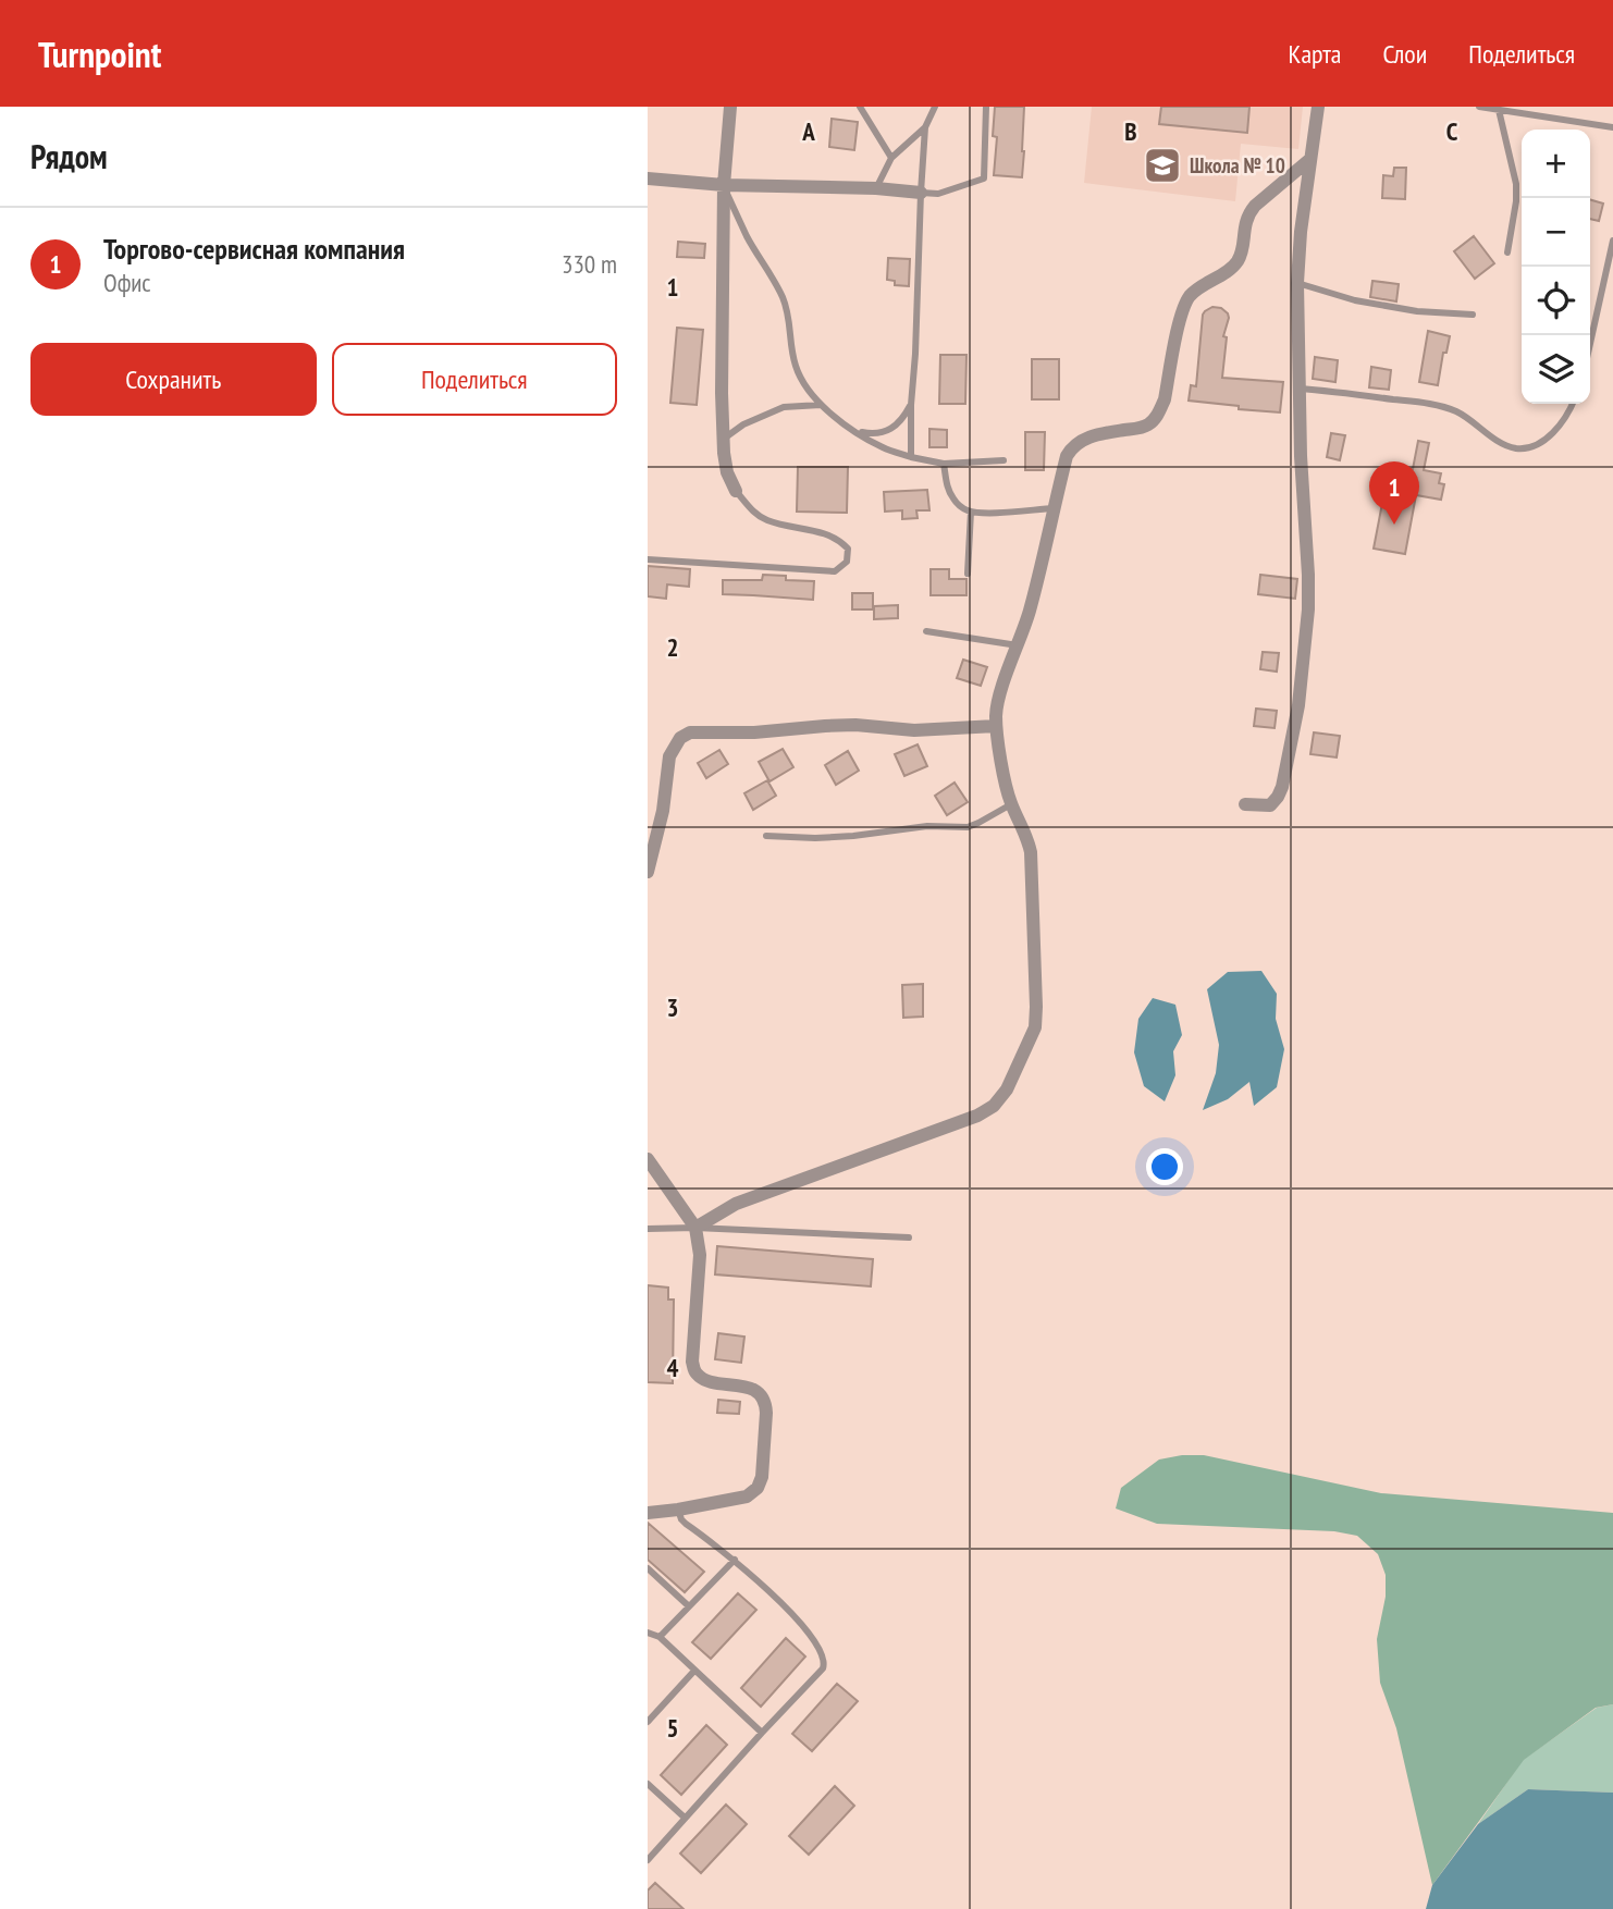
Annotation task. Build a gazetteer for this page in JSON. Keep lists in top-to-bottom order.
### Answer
{
  "places": {
    "school or university": ["Школа № 10"]
  },
  "page": {
    "header": "Turnpoint",
    "nav": ["Карта", "Слои", "Поделиться"],
    "heading": "Рядом",
    "map_buttons": ["+", "−"],
    "list": [
      {
        "mark": "1",
        "name": "Торгово-сервисная компания",
        "note": "Офис",
        "value": "330 m"
      }
    ],
    "buttons": ["Сохранить", "Поделиться"],
    "pins": "1"
  },
  "grid": {
    "columns": ["A", "B", "C"],
    "rows": [
      "1",
      "2",
      "3",
      "4",
      "5"
    ]
  }
}
